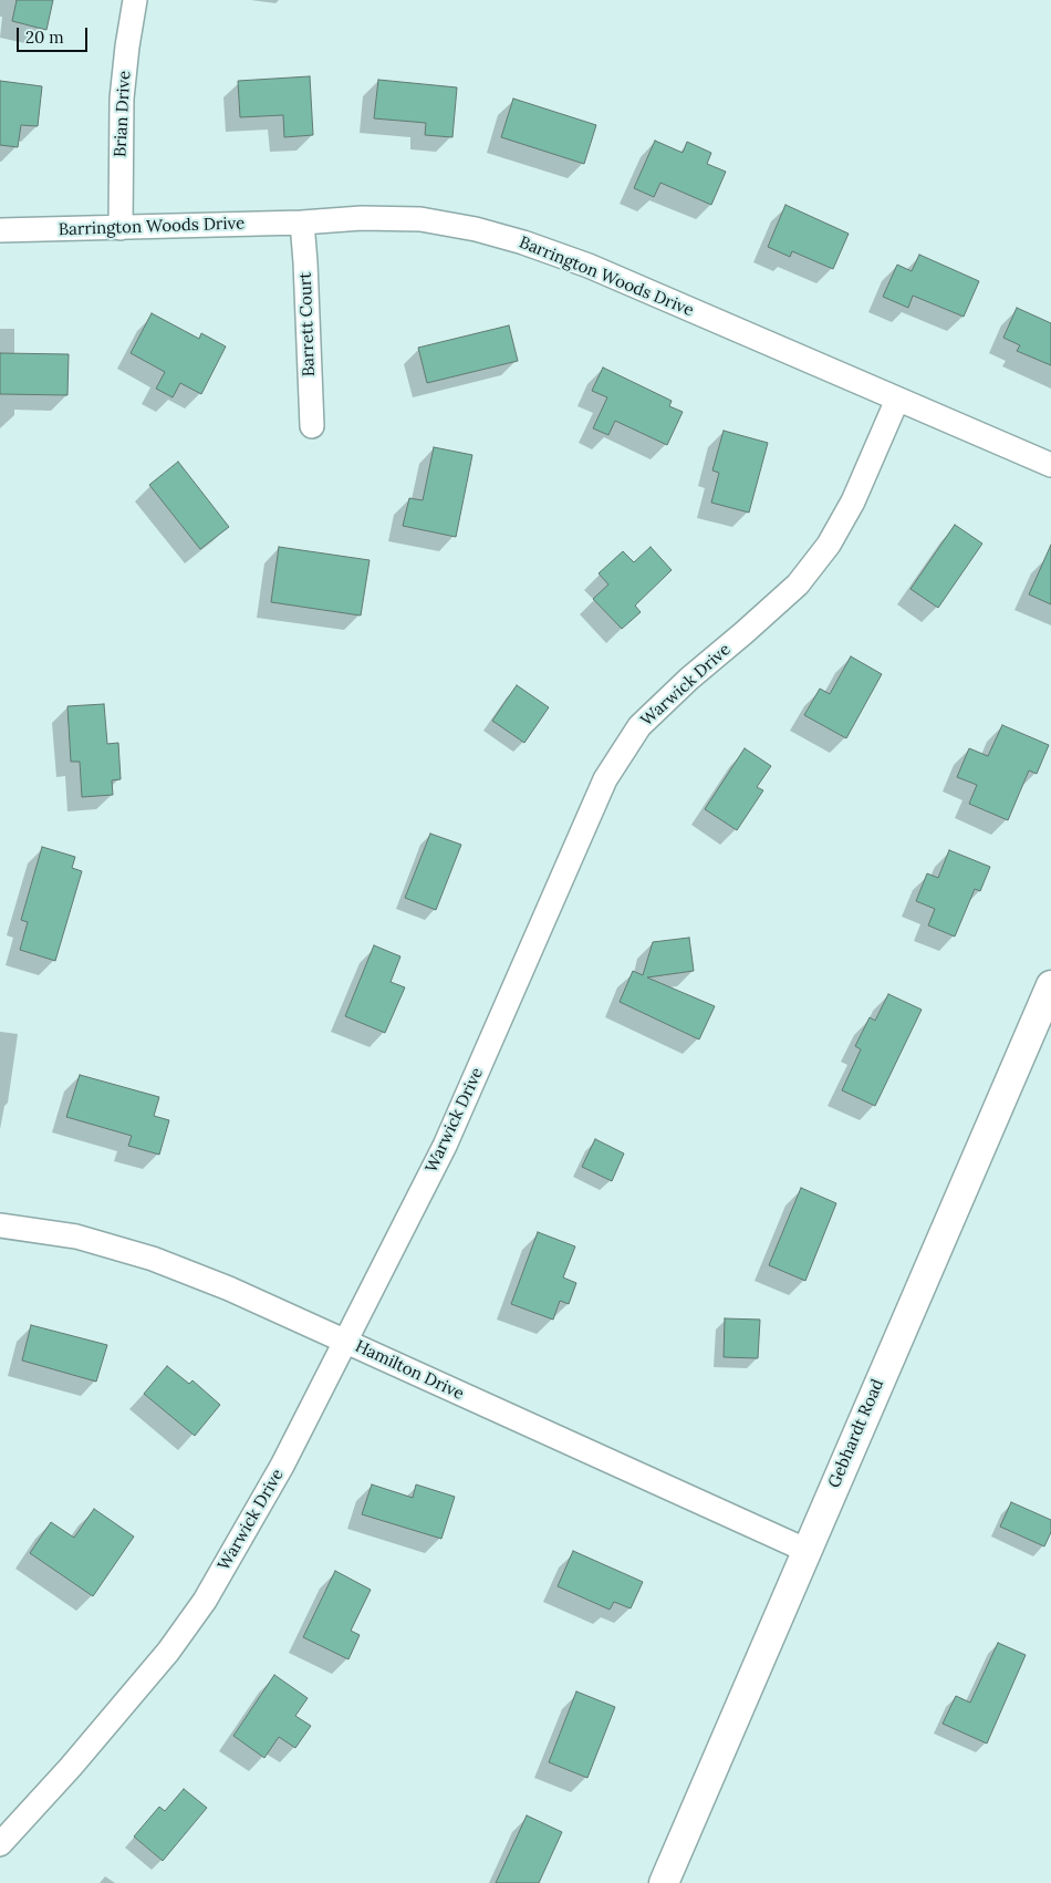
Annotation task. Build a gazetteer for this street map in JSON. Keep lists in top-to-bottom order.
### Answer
{
  "streets": {
    "street": [
      "Brian Drive",
      "Barrington Woods Drive",
      "Barrett Court",
      "Warwick Drive",
      "Hamilton Drive",
      "Gebhardt Road"
    ]
  },
  "crossings": [
    ["Brian Drive", "Barrington Woods Drive"],
    ["Barrington Woods Drive", "Barrett Court"],
    ["Barrington Woods Drive", "Warwick Drive"],
    ["Warwick Drive", "Hamilton Drive"],
    ["Hamilton Drive", "Gebhardt Road"]
  ],
  "scale_bar": "20 m"
}
